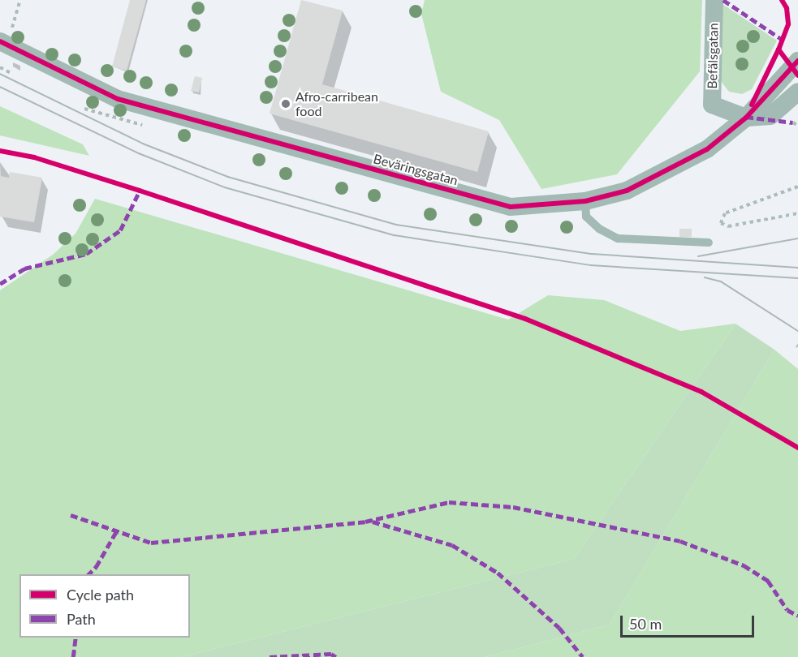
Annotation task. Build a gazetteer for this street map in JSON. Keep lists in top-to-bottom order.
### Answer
{
  "streets": {
    "street": ["Befälsgatan", "Beväringsgatan"]
  },
  "crossings": [
    ["Befälsgatan", "Beväringsgatan"]
  ],
  "places": ["Afro-carribean food"],
  "legend": ["Cycle path", "Path"],
  "scale_bar": "50 m"
}
